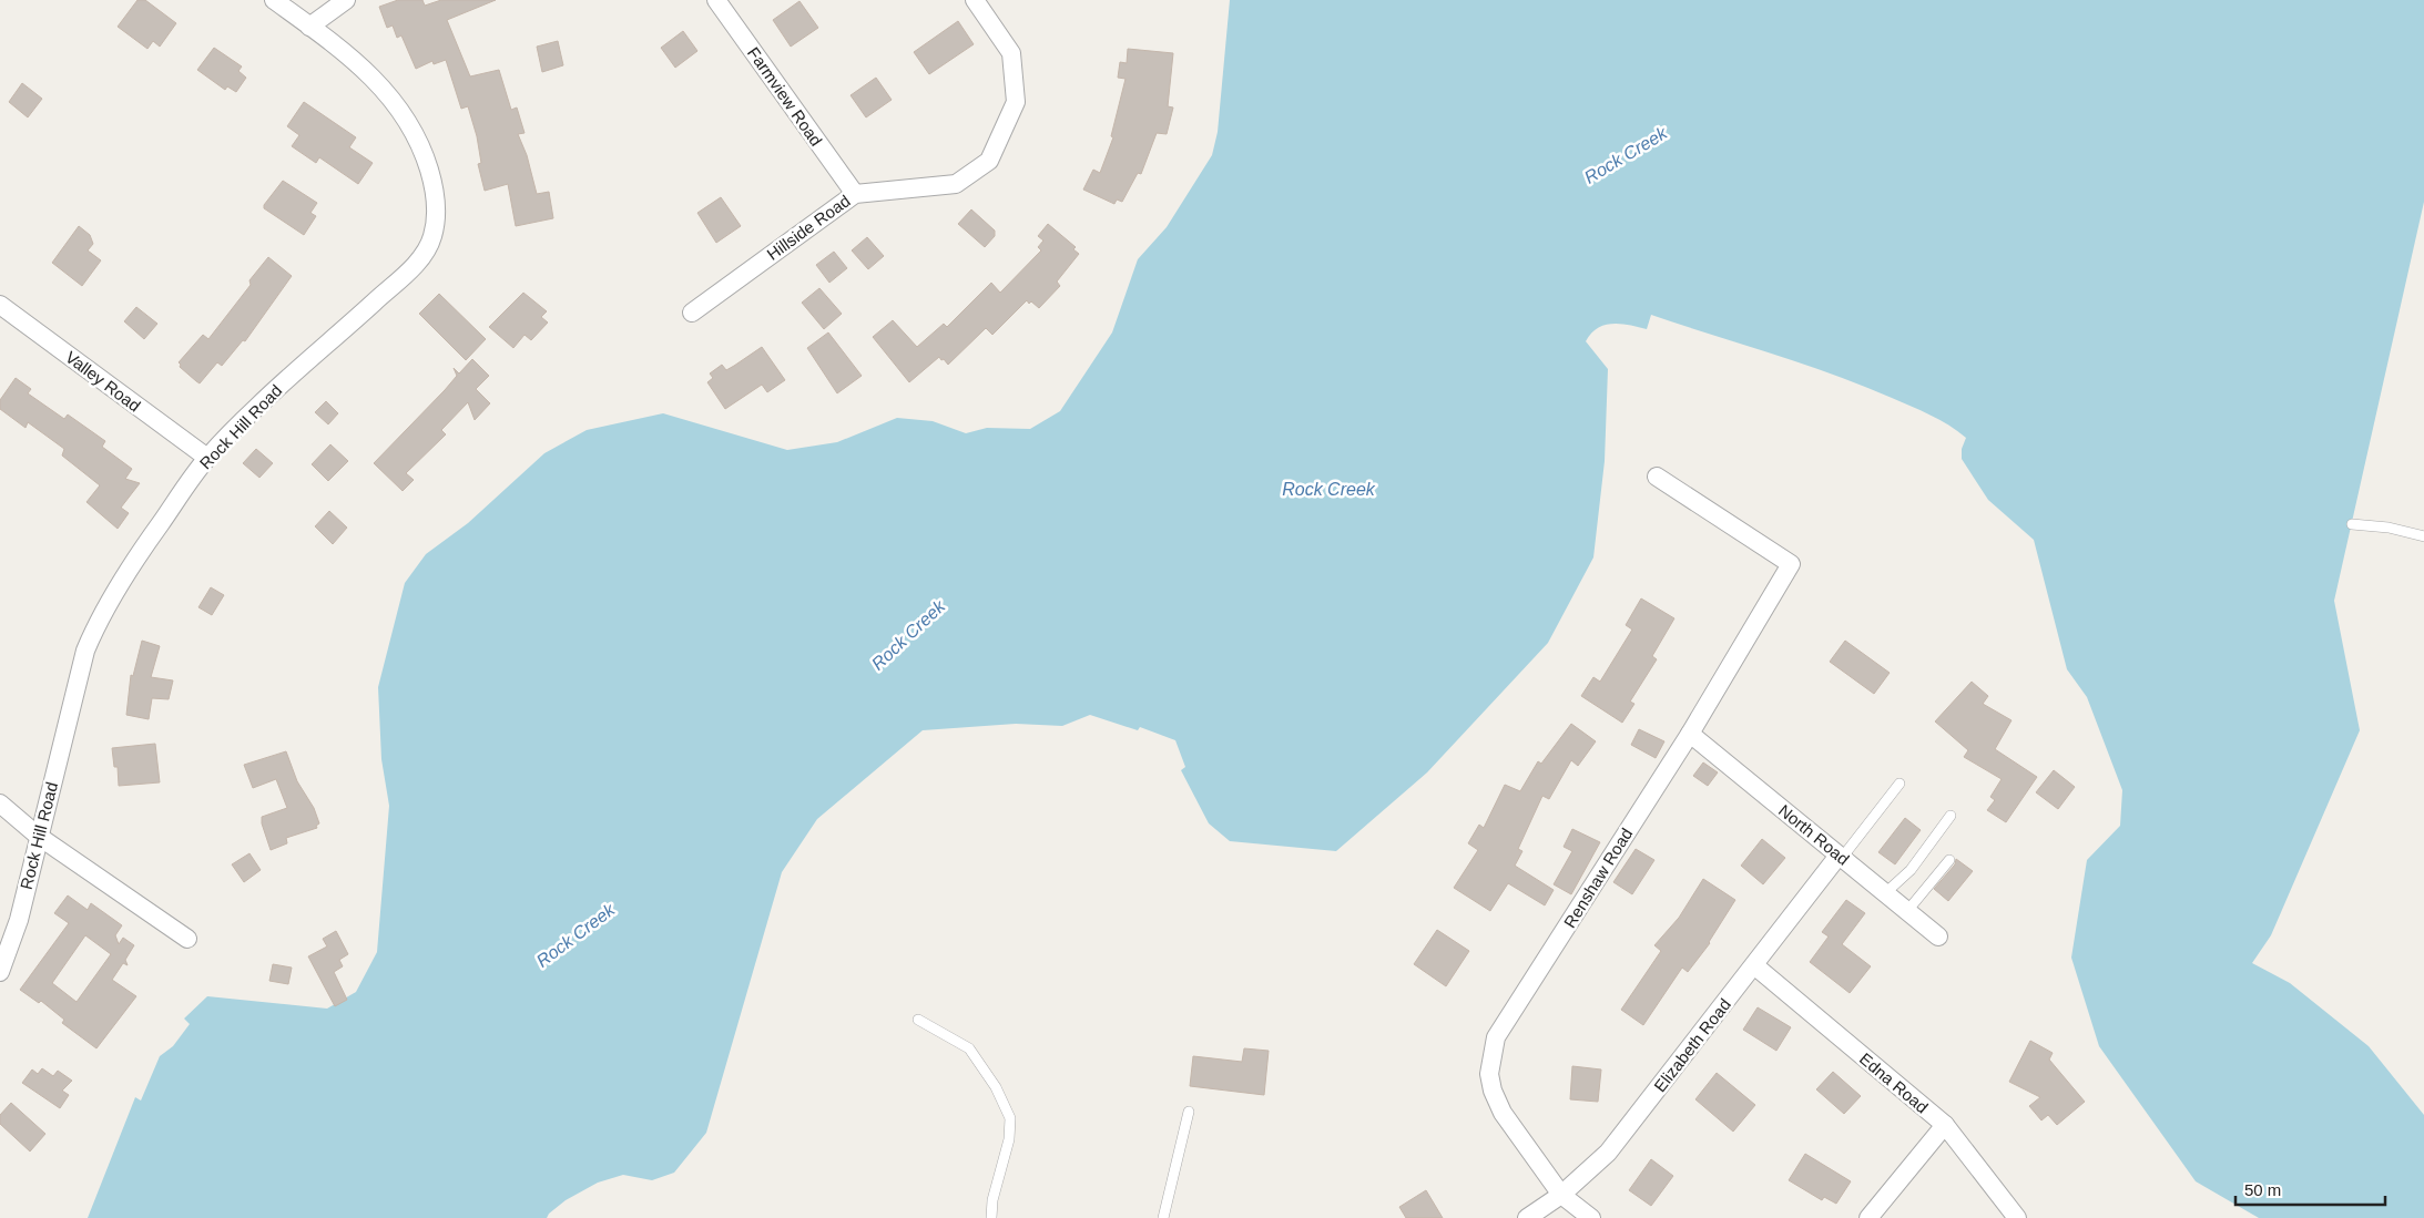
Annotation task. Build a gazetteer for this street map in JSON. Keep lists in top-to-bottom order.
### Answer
{
  "streets": {
    "street": [
      "Farmview Road",
      "Hillside Road",
      "Valley Road",
      "Rock Hill Road",
      "North Road",
      "Renshaw Road",
      "Elizabeth Road",
      "Edna Road"
    ]
  },
  "crossings": [
    ["Farmview Road", "Hillside Road"],
    ["Valley Road", "Rock Hill Road"],
    ["North Road", "Renshaw Road"],
    ["North Road", "Elizabeth Road"],
    ["Renshaw Road", "Elizabeth Road"],
    ["Elizabeth Road", "Edna Road"]
  ],
  "water": ["Rock Creek"],
  "scale_bar": "50 m"
}
